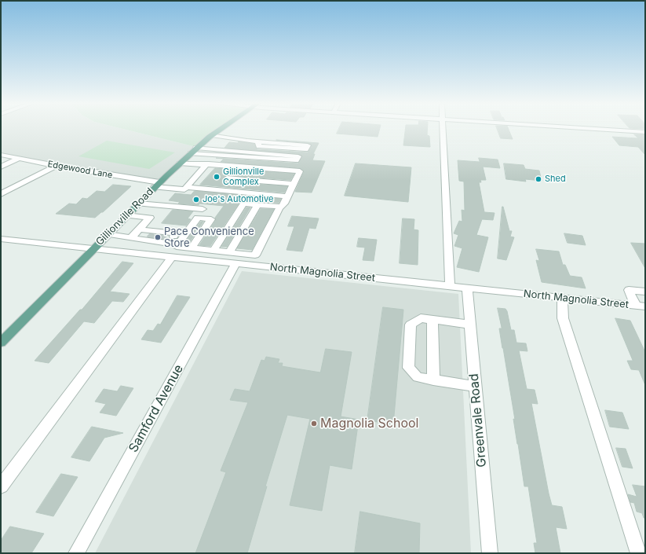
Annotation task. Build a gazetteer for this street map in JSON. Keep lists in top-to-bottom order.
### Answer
{
  "streets": {
    "main road": ["Gillionville Road"],
    "street": [
      "Edgewood Lane",
      "North Magnolia Street",
      "Samford Avenue",
      "Greenvale Road"
    ]
  },
  "crossings": [
    ["Edgewood Lane", "Gillionville Road"],
    ["Gillionville Road", "North Magnolia Street"],
    ["North Magnolia Street", "Samford Avenue"],
    ["North Magnolia Street", "Greenvale Road"]
  ],
  "places": [
    "Gillionville Complex",
    "Shed",
    "Joe's Automotive",
    "Pace Convenience Store",
    "Magnolia School"
  ]
}
